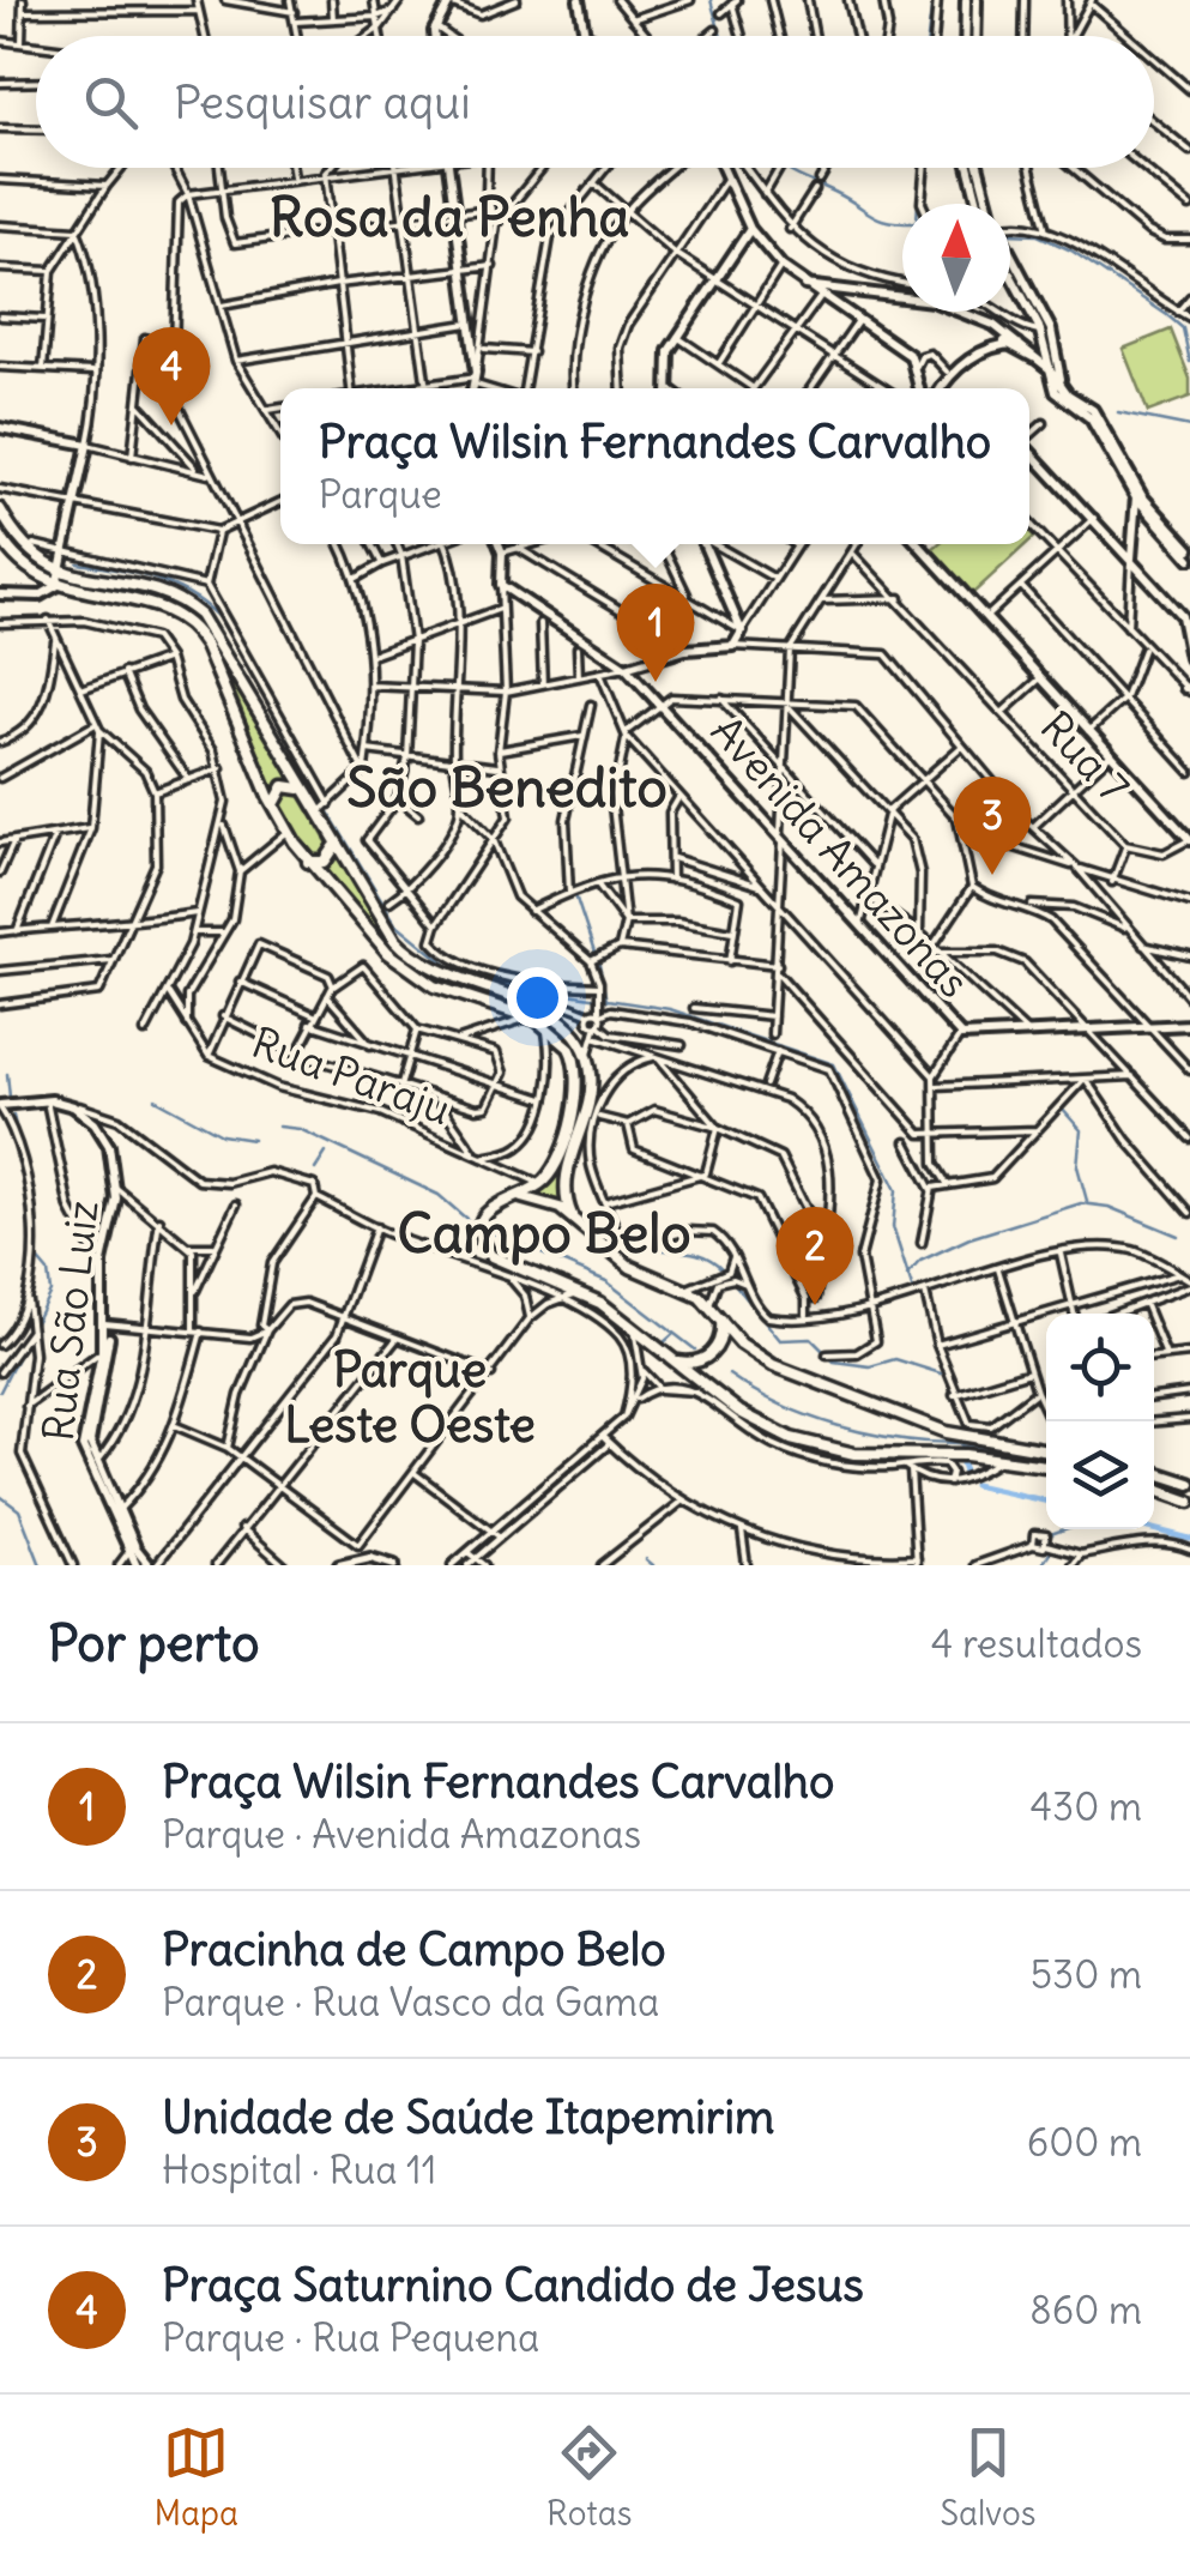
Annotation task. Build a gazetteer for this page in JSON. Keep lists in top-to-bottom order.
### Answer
{
  "streets": {
    "street": [
      "Rua 7",
      "Avenida Amazonas",
      "Rua Paraju",
      "Rua São Luiz"
    ]
  },
  "districts": [
    "Rosa da Penha",
    "São Benedito",
    "Campo Belo",
    "Parque Leste Oeste"
  ],
  "north": "top",
  "page": {
    "search": "Pesquisar aqui",
    "pins": [
      "4",
      "1",
      "3",
      "2"
    ],
    "popup": ["Praça Wilsin Fernandes Carvalho", "Parque"],
    "heading": ["Por perto", "4 resultados"],
    "list": [
      {
        "mark": "1",
        "name": "Praça Wilsin Fernandes Carvalho",
        "note": "Parque · Avenida Amazonas",
        "value": "430 m"
      },
      {
        "mark": "2",
        "name": "Pracinha de Campo Belo",
        "note": "Parque · Rua Vasco da Gama",
        "value": "530 m"
      },
      {
        "mark": "3",
        "name": "Unidade de Saúde Itapemirim",
        "note": "Hospital · Rua 11",
        "value": "600 m"
      },
      {
        "mark": "4",
        "name": "Praça Saturnino Candido de Jesus",
        "note": "Parque · Rua Pequena",
        "value": "860 m"
      }
    ],
    "nav": ["Mapa", "Rotas", "Salvos"]
  }
}
